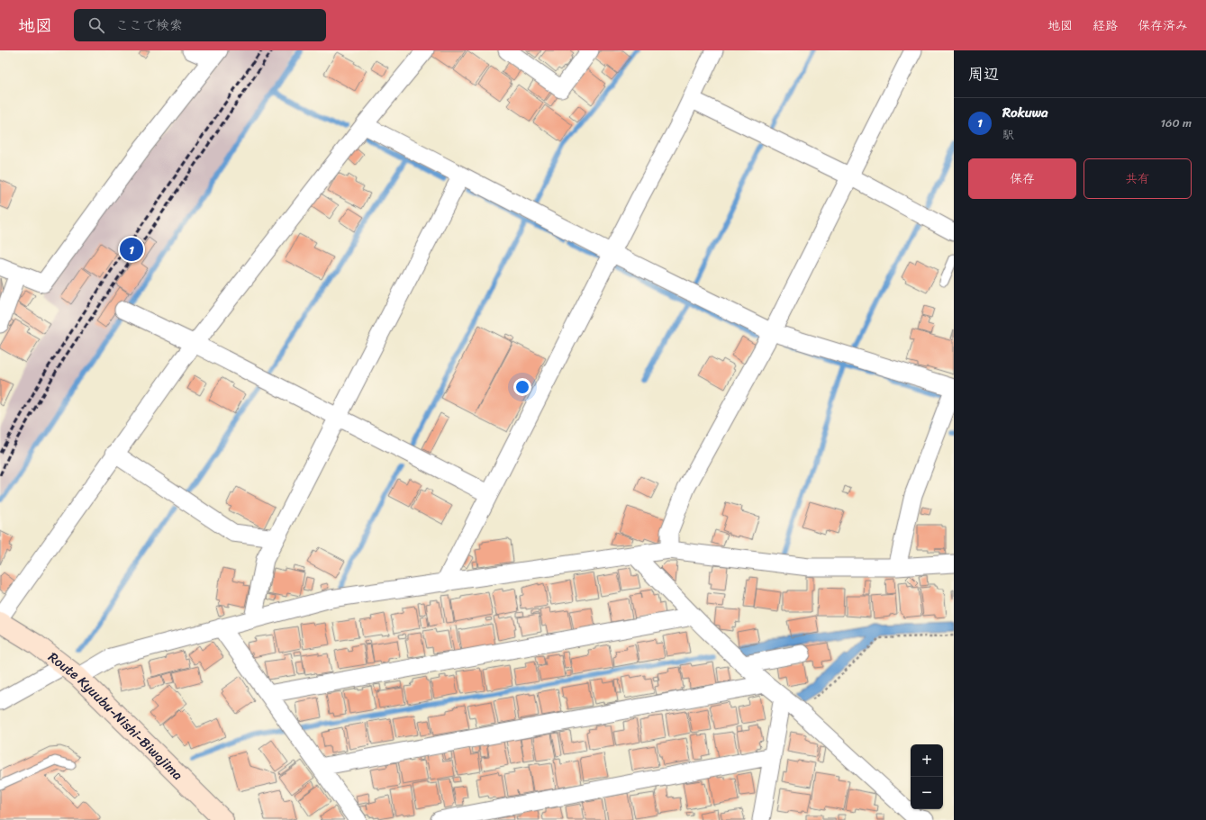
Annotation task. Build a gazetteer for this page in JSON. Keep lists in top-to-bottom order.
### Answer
{
  "streets": {
    "main road": ["Route Kyuubu-Nishi-Biwajima"]
  },
  "page": {
    "header": "地図",
    "search": "ここで検索",
    "nav": ["地図", "経路", "保存済み"],
    "heading": "周辺",
    "list": [
      {
        "mark": "1",
        "name": "Rokuwa",
        "note": "駅",
        "value": "160 m"
      }
    ],
    "buttons": ["保存", "共有"],
    "pins": "1",
    "map_buttons": ["+", "−"]
  }
}
